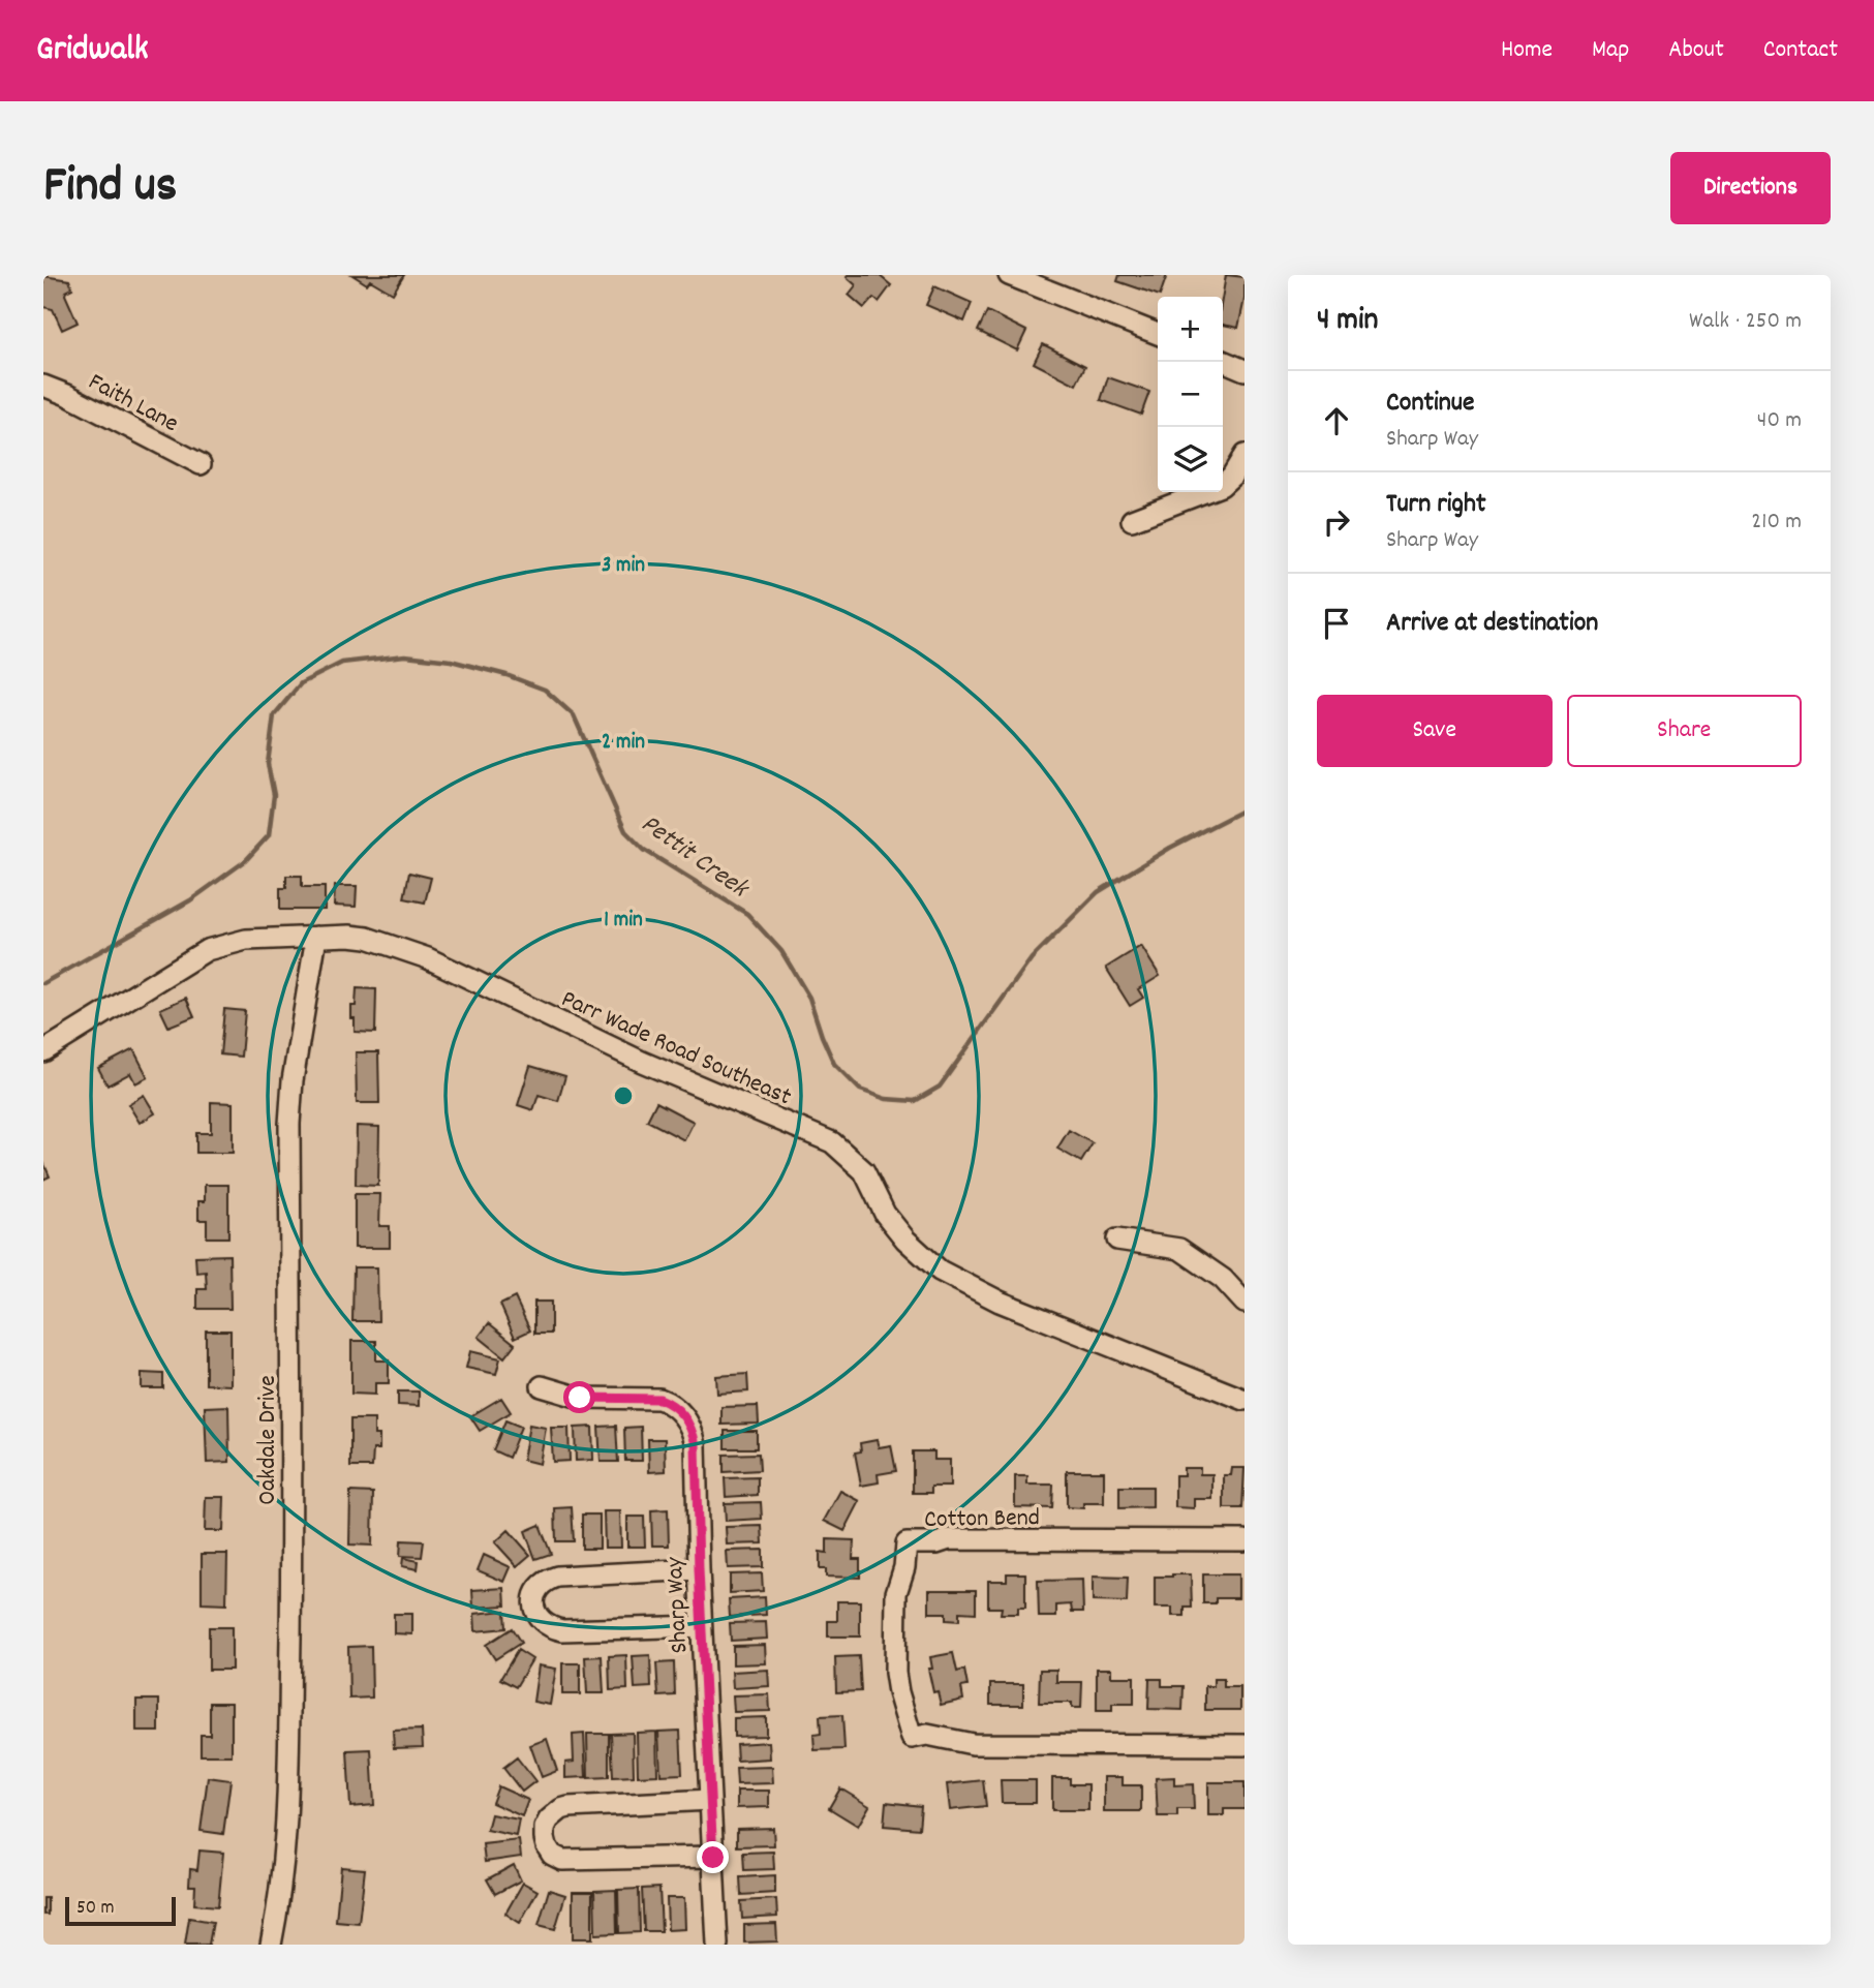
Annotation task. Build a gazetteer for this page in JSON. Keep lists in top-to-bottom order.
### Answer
{
  "streets": {
    "street": [
      "Faith Lane",
      "Parr Wade Road Southeast",
      "Oakdale Drive",
      "Cotton Bend",
      "Sharp Way"
    ]
  },
  "crossings": [
    ["Parr Wade Road Southeast", "Oakdale Drive"]
  ],
  "water": ["Pettit Creek"],
  "scale_bar": "50 m",
  "page": {
    "header": "Gridwalk",
    "nav": [
      "Home",
      "Map",
      "About",
      "Contact"
    ],
    "title": "Find us",
    "buttons": [
      "Directions",
      ["Save", "Share"]
    ],
    "heading": ["4 min", "Walk · 250 m"],
    "map_buttons": ["+", "−"],
    "list": [
      ["Continue", "Sharp Way", "40 m"],
      ["Turn right", "Sharp Way", "210 m"],
      "Arrive at destination"
    ],
    "scale": "50 m"
  },
  "rings": ["3 min", "2 min", "1 min"]
}
